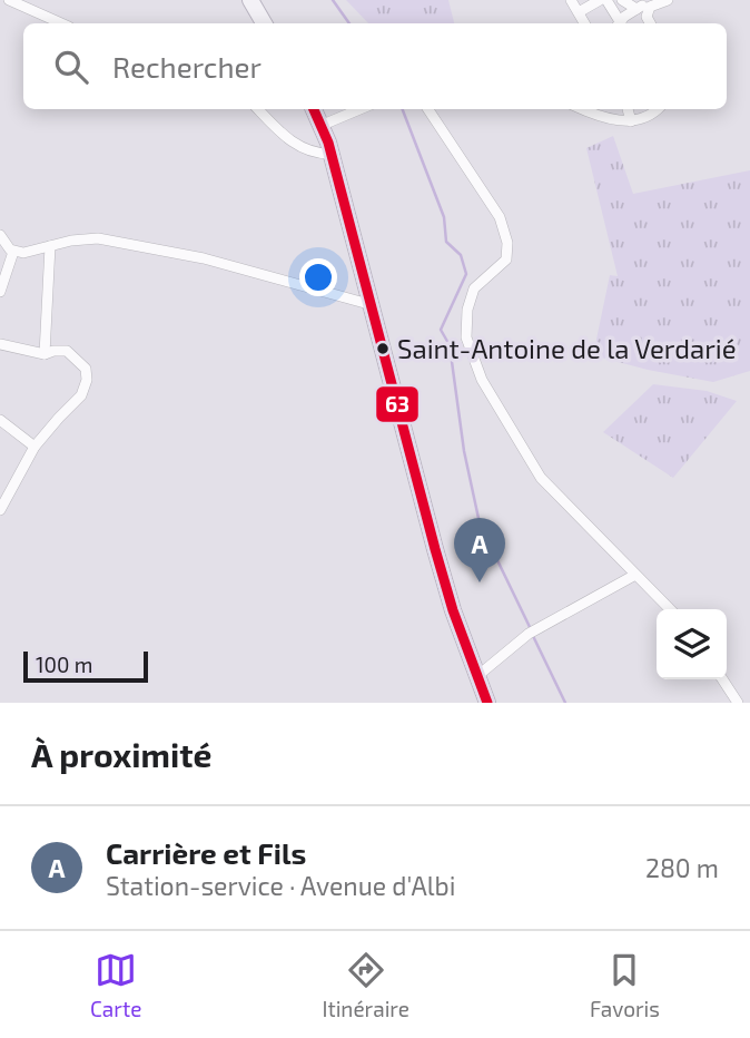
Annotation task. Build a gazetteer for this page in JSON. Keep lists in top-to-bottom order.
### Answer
{
  "places": ["Saint-Antoine de la Verdarié"],
  "lines": ["transit line 63"],
  "scale_bar": "100 m",
  "page": {
    "search": "Rechercher",
    "pins": "A",
    "scale": "100 m",
    "heading": "À proximité",
    "list": [
      {
        "mark": "A",
        "name": "Carrière et Fils",
        "note": "Station-service · Avenue d'Albi",
        "value": "280 m"
      }
    ],
    "nav": ["Carte", "Itinéraire", "Favoris"]
  }
}
